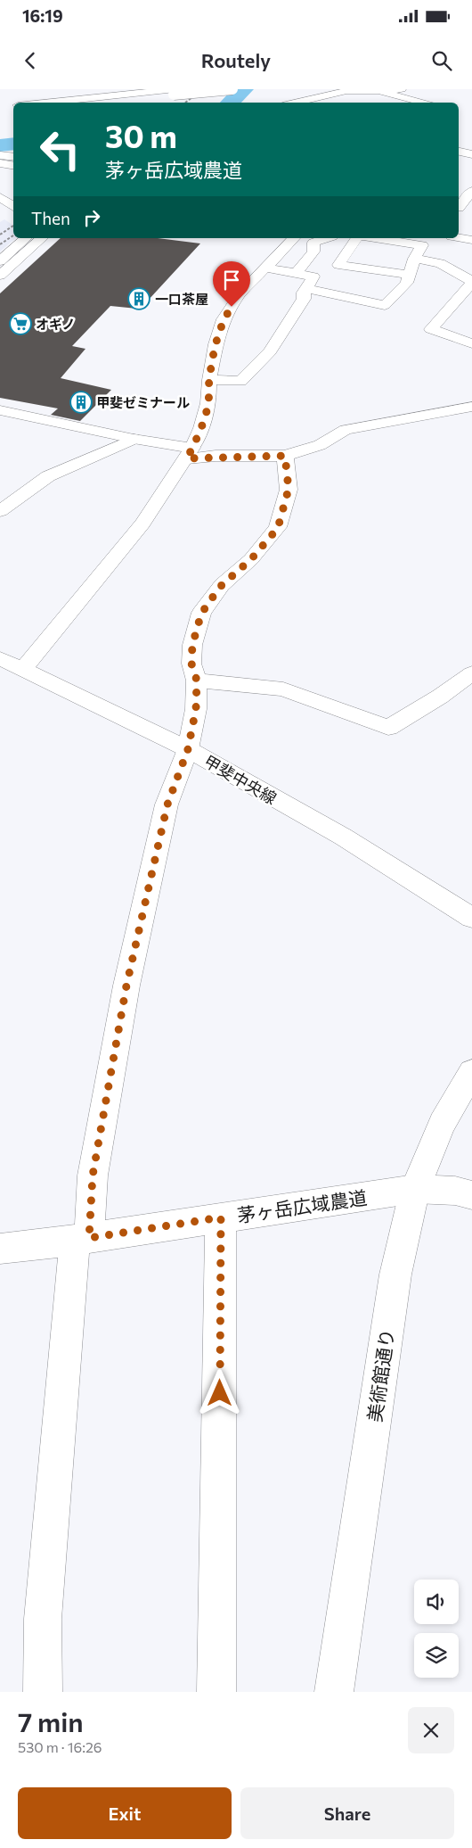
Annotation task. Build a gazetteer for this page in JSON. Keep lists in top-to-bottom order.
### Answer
{
  "streets": {
    "main road": ["甲斐中央線", "茅ヶ岳広域農道", "美術館通り"]
  },
  "crossings": [
    ["茅ヶ岳広域農道", "美術館通り"]
  ],
  "places": {
    "building": ["一口茶屋", "甲斐ゼミナール"],
    "supermarket": ["オギノ"]
  },
  "page": {
    "status": "16:19",
    "header": "Routely",
    "turn": ["30 m", "茅ヶ岳広域農道"],
    "then": "Then",
    "heading": ["7 min", "530 m · 16:26"],
    "buttons": ["Exit", "Share"]
  }
}
